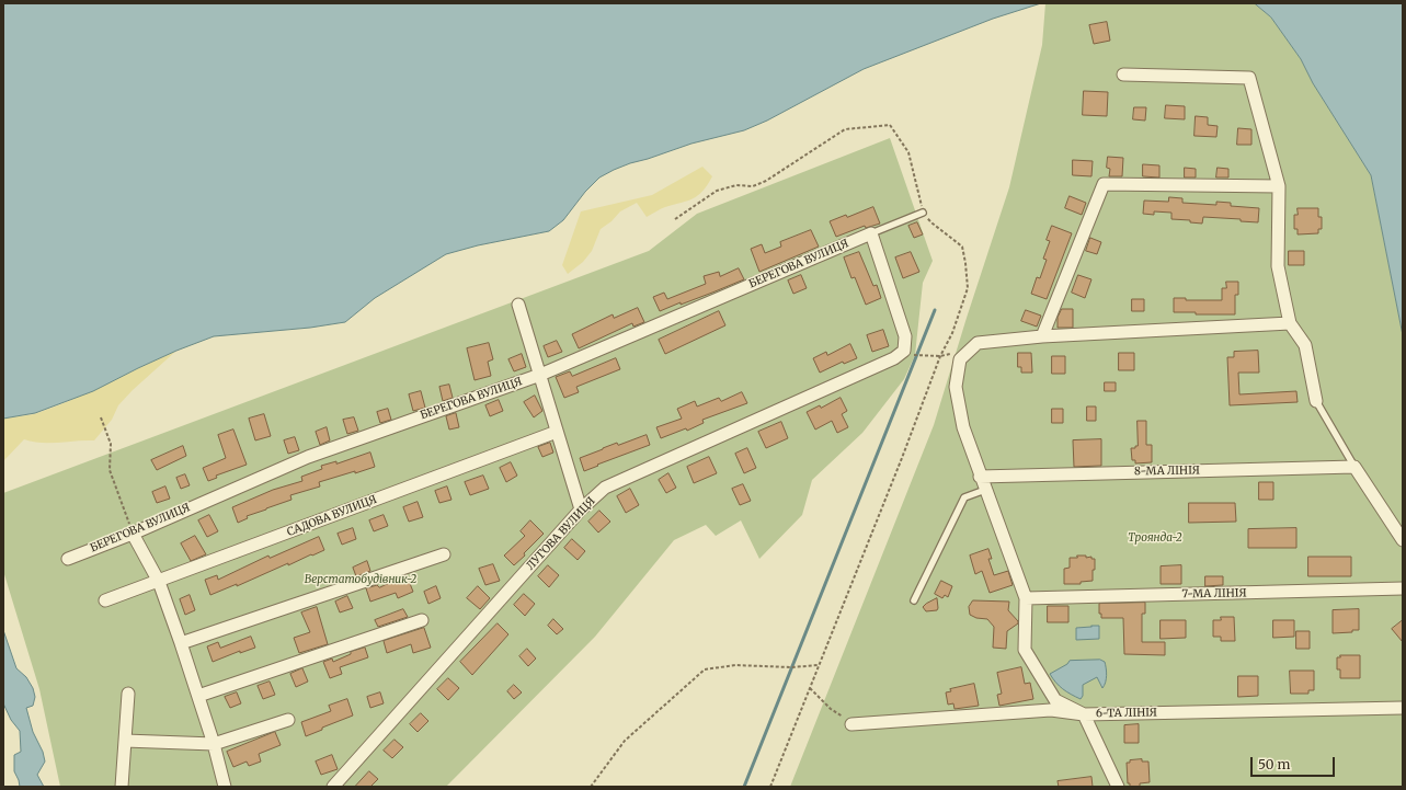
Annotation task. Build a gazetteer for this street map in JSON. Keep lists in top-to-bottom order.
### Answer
{
  "streets": {
    "street": [
      "БЕРЕГОВА ВУЛИЦЯ",
      "8-МА ЛІНІЯ",
      "САДОВА ВУЛИЦЯ",
      "ЛУГОВА ВУЛИЦЯ",
      "7-МА ЛІНІЯ",
      "6-ТА ЛІНІЯ"
    ]
  },
  "parks": ["Троянда-2", "Верстатобудівник-2"],
  "scale_bar": "50 m"
}
